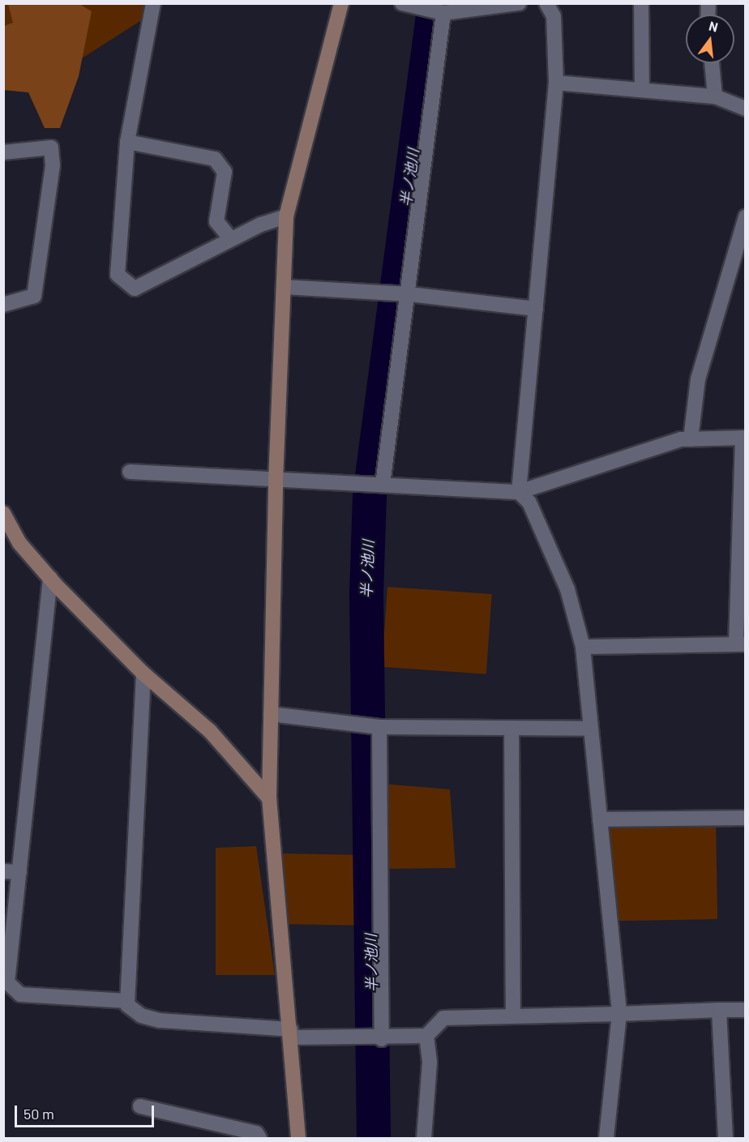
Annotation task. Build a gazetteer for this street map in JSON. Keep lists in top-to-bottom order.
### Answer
{
  "water": ["半ノ池川"],
  "scale_bar": "50 m",
  "north": "top"
}
